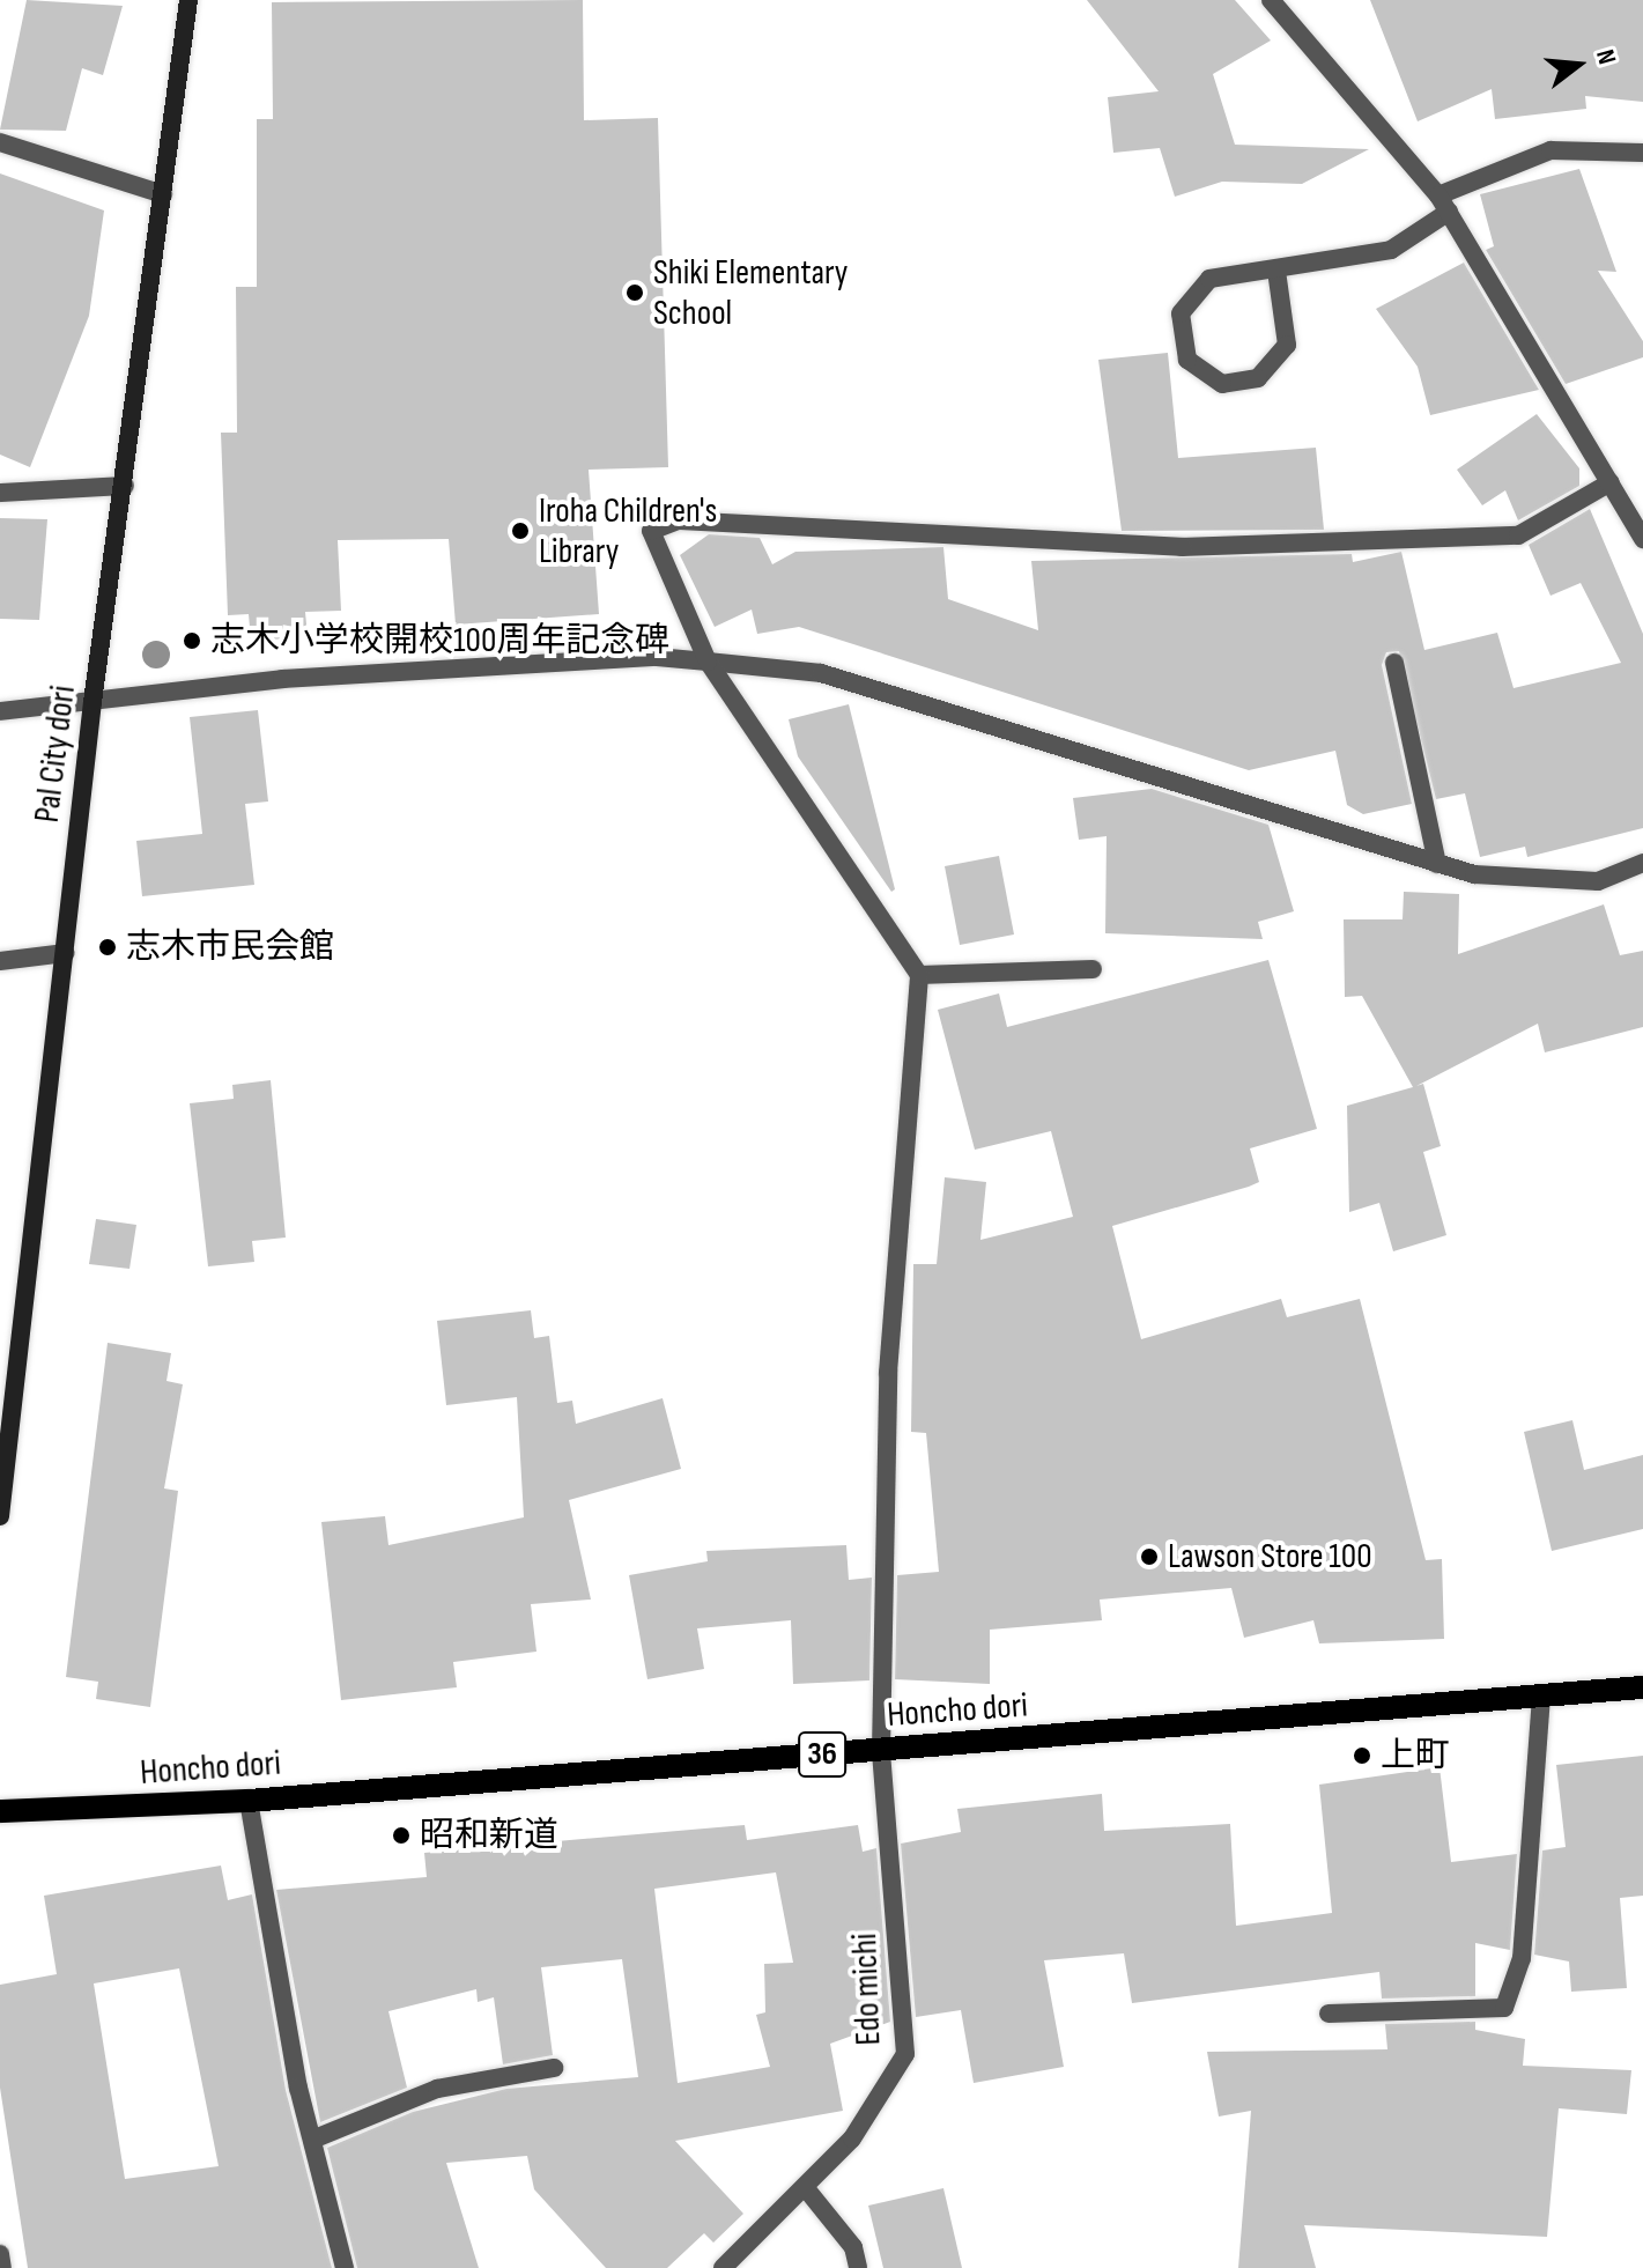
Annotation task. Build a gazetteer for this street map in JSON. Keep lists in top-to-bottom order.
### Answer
{
  "streets": {
    "main road": ["Honcho dori", "36"],
    "street": ["Pal City dori", "Edo michi"]
  },
  "crossings": [
    ["Honcho dori", "Edo michi"]
  ],
  "places": [
    "Shiki Elementary School",
    "Iroha Children's Library",
    "志木小学校開校100周年記念碑",
    "志木市民会館",
    "Lawson Store 100",
    "上町",
    "昭和新道"
  ],
  "north": "right"
}
